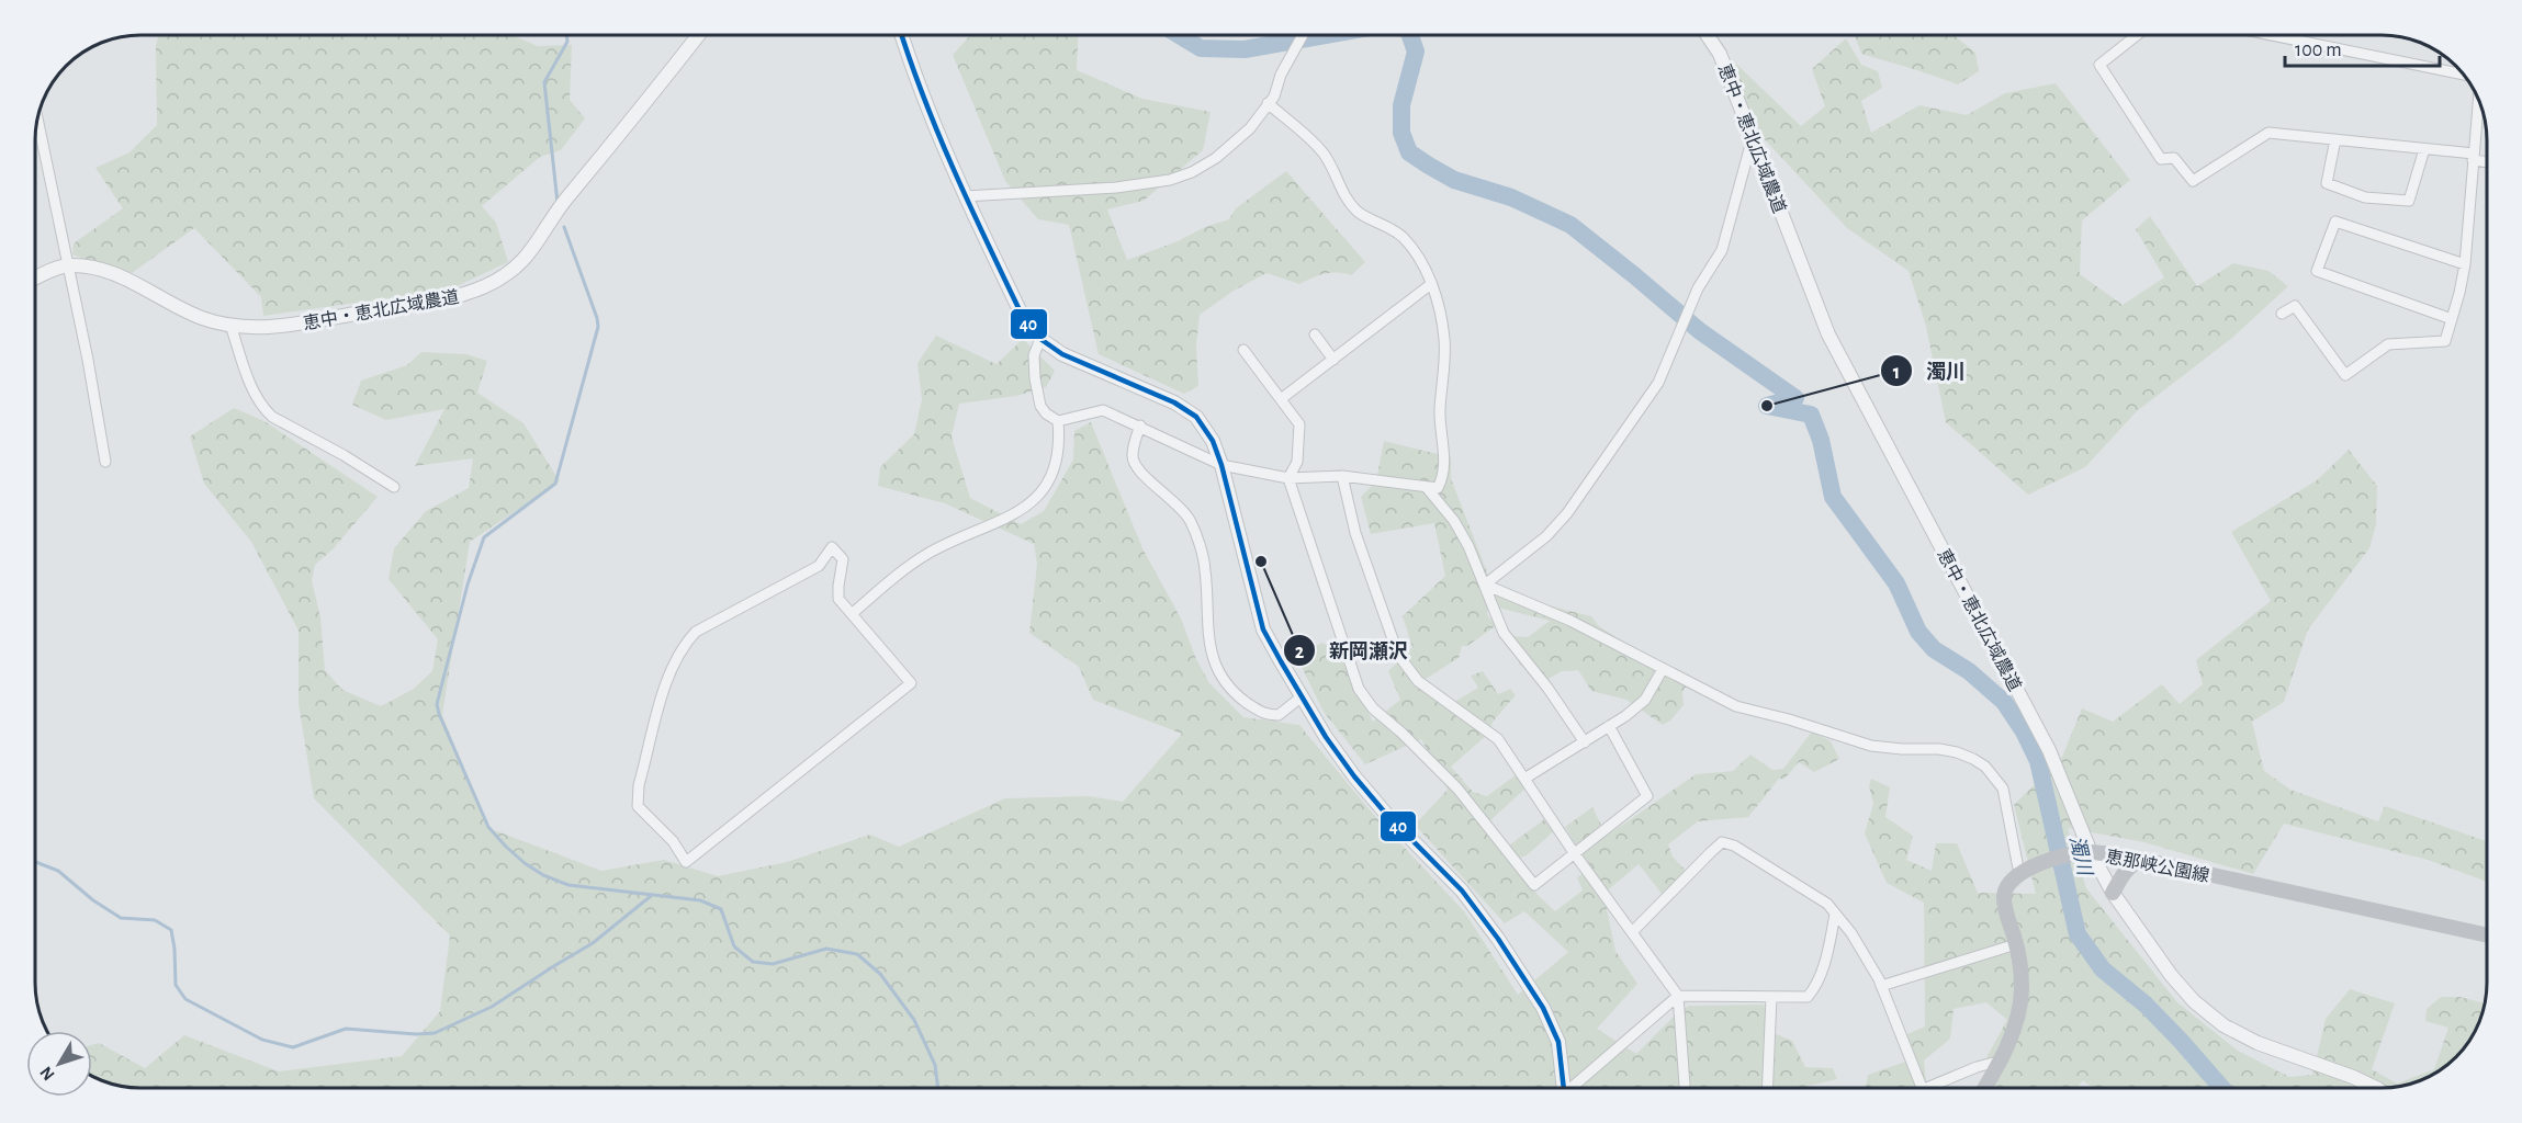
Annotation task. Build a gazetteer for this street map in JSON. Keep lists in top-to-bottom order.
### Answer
{
  "streets": {
    "main road": ["恵那峡公園線"],
    "street": ["恵中・恵北広域農道"]
  },
  "crossings": [
    ["恵中・恵北広域農道", "恵那峡公園線"]
  ],
  "water": ["濁川"],
  "places": ["濁川", "新岡瀬沢"],
  "lines": ["transit line 40"],
  "scale_bar": "100 m",
  "north": "bottom left"
}
